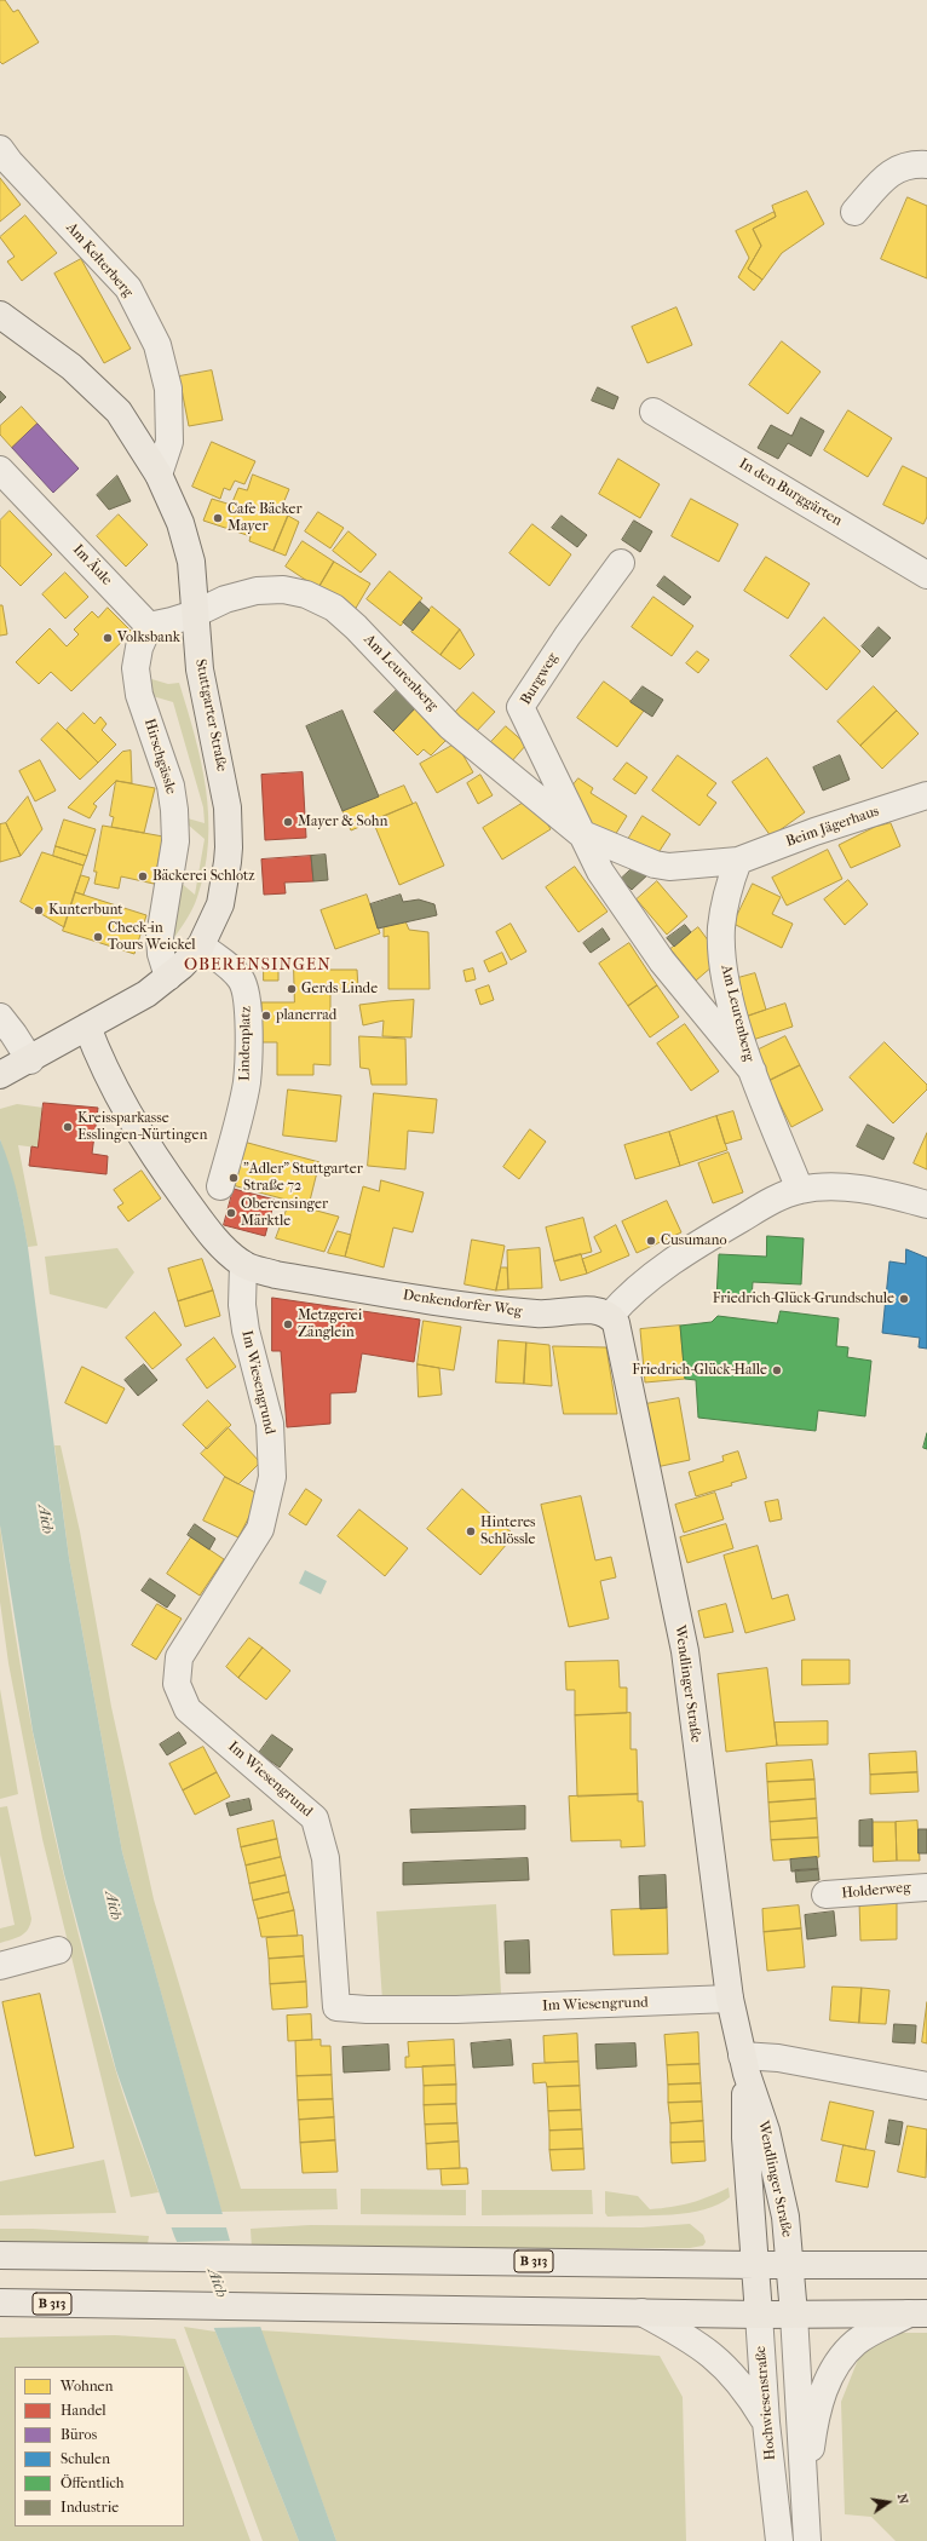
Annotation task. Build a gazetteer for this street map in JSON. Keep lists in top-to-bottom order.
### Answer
{
  "streets": {
    "main road": [
      "Stuttgarter Straße",
      "Denkendorfer Weg",
      "Wendlinger Straße",
      "B 313",
      "Hochwiesenstraße"
    ],
    "street": [
      "Am Kelterberg",
      "In den Burggärten",
      "Im Äule",
      "Am Leurenberg",
      "Burgweg",
      "Hirschgässle",
      "Beim Jägerhaus",
      "Lindenplatz",
      "Im Wiesengrund",
      "Holderweg"
    ]
  },
  "crossings": [
    ["Am Kelterberg", "Stuttgarter Straße"],
    ["Im Äule", "Hirschgässle"],
    ["Am Leurenberg", "Burgweg"],
    ["Am Leurenberg", "Stuttgarter Straße"],
    ["Am Leurenberg", "Beim Jägerhaus"],
    ["Stuttgarter Straße", "Hirschgässle"],
    ["Stuttgarter Straße", "Lindenplatz"],
    ["Stuttgarter Straße", "Denkendorfer Weg"],
    ["Denkendorfer Weg", "Im Wiesengrund"],
    ["Denkendorfer Weg", "Wendlinger Straße"],
    ["Im Wiesengrund", "Wendlinger Straße"],
    ["Wendlinger Straße", "B 313"],
    ["Wendlinger Straße", "Hochwiesenstraße"],
    ["B 313", "Hochwiesenstraße"]
  ],
  "districts": ["OBERENSINGEN"],
  "water": ["Aich"],
  "places": [
    "Cafe Bäcker Mayer",
    "Volksbank",
    "Mayer & Sohn",
    "Bäckerei Schlotz",
    "Kunterbunt",
    "Check-in Tours Weickel",
    "Gerds Linde",
    "planerrad",
    "Kreissparkasse Esslingen-Nürtingen",
    "\"Adler\" Stuttgarter Straße 72",
    "Oberensinger Märktle",
    "Cusumano",
    "Friedrich-Glück-Grundschule",
    "Metzgerei Zänglein",
    "Friedrich-Glück-Halle",
    "Hinteres Schlössle"
  ],
  "legend": [
    "Wohnen",
    "Handel",
    "Büros",
    "Schulen",
    "Öffentlich",
    "Industrie"
  ],
  "north": "right"
}
